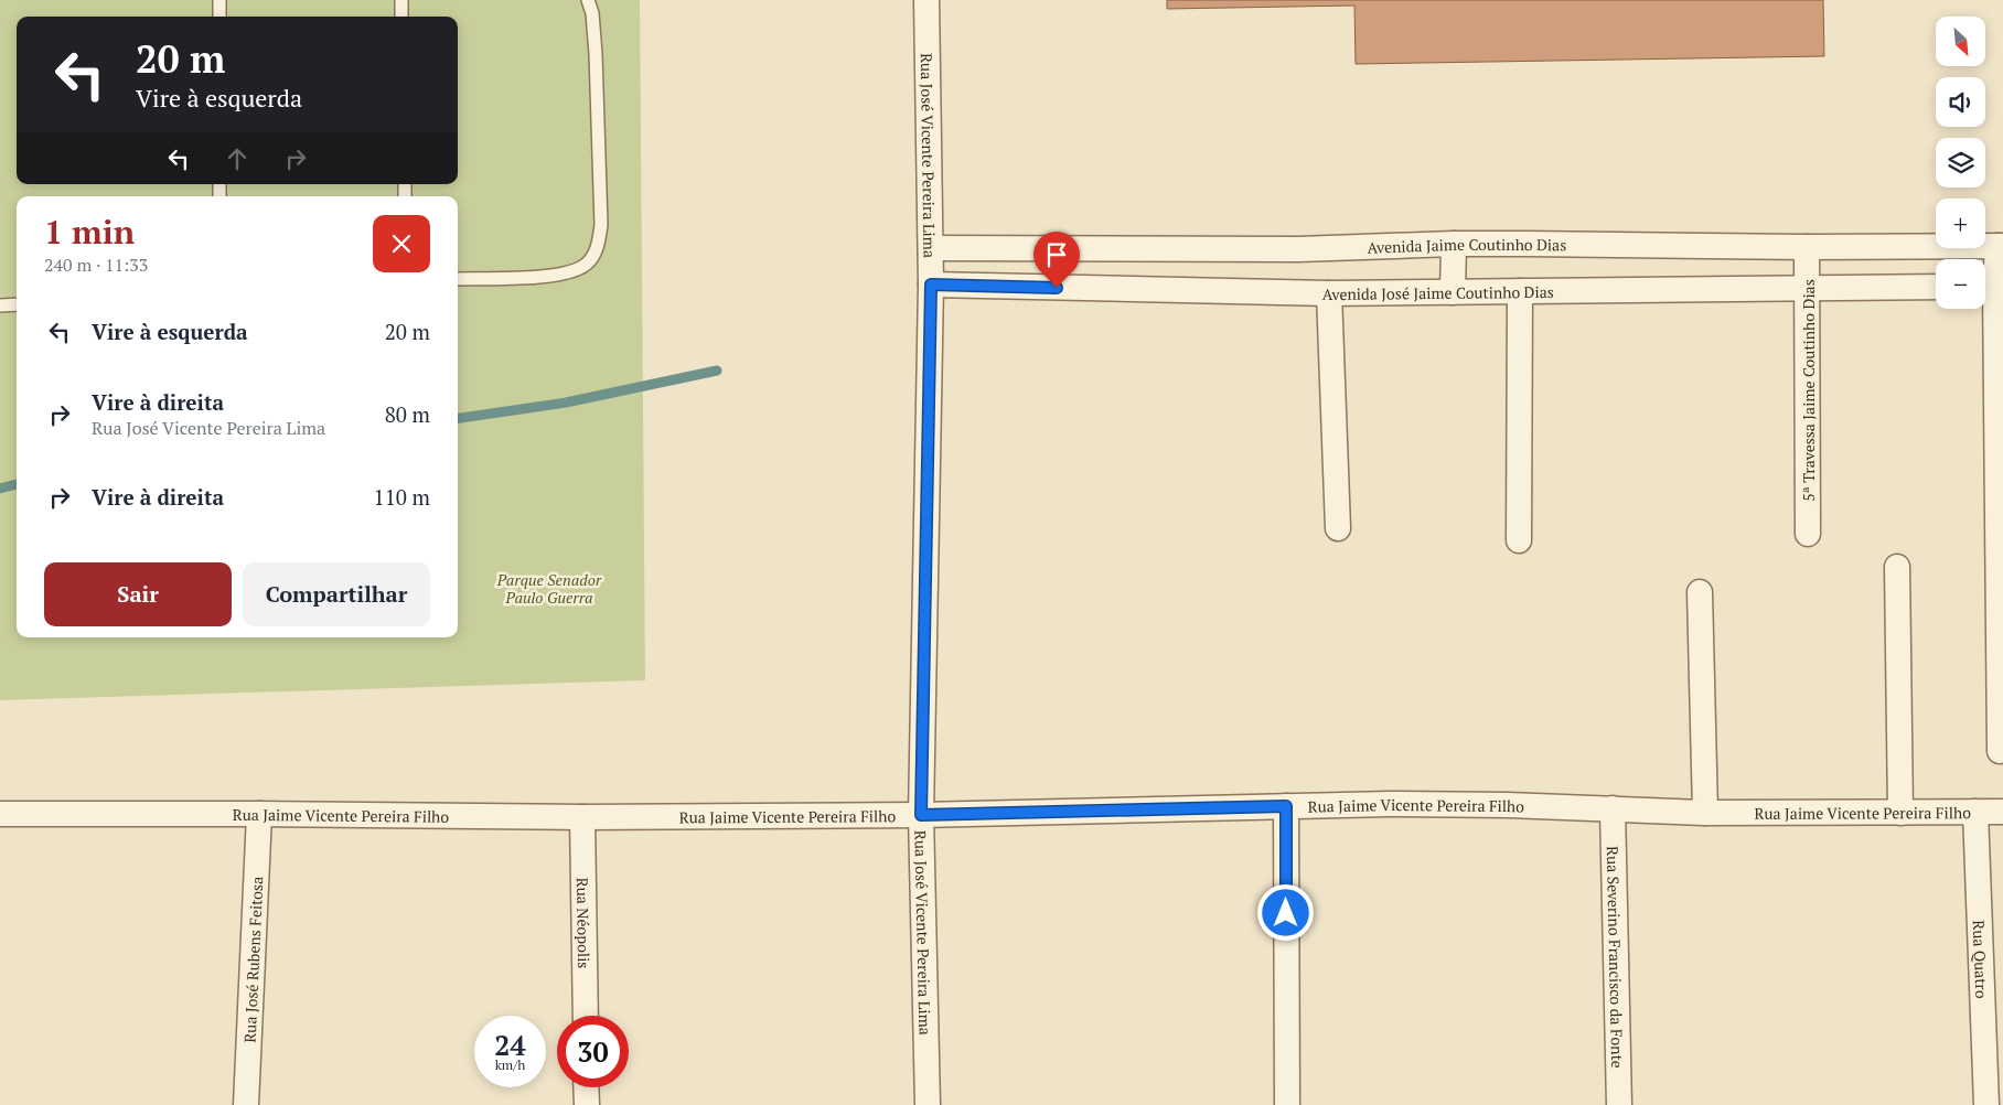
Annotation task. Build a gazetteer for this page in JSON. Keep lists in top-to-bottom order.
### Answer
{
  "streets": {
    "street": [
      "Rua José Vicente Pereira Lima",
      "Avenida Jaime Coutinho Dias",
      "Avenida José Jaime Coutinho Dias",
      "5ª Travessa Jaime Coutinho Dias",
      "Rua Jaime Vicente Pereira Filho",
      "Rua Néopolis",
      "Rua Severino Francisco da Fonte",
      "Rua Quatro",
      "Rua José Rubens Feitosa"
    ]
  },
  "crossings": [
    ["Rua José Vicente Pereira Lima", "Avenida Jaime Coutinho Dias"],
    ["Rua José Vicente Pereira Lima", "Avenida José Jaime Coutinho Dias"],
    ["Rua José Vicente Pereira Lima", "Rua Jaime Vicente Pereira Filho"],
    ["Avenida Jaime Coutinho Dias", "5ª Travessa Jaime Coutinho Dias"],
    ["Avenida José Jaime Coutinho Dias", "5ª Travessa Jaime Coutinho Dias"],
    ["Rua Jaime Vicente Pereira Filho", "Rua Néopolis"],
    ["Rua Jaime Vicente Pereira Filho", "Rua Severino Francisco da Fonte"],
    ["Rua Jaime Vicente Pereira Filho", "Rua Quatro"],
    ["Rua Jaime Vicente Pereira Filho", "Rua José Rubens Feitosa"]
  ],
  "parks": ["Parque Senador Paulo Guerra"],
  "north": "bottom right",
  "page": {
    "map_buttons": ["+", "−"],
    "turn": ["20 m", "Vire à esquerda"],
    "heading": ["1 min", "240 m · 11:33"],
    "list": [
      {
        "name": "Vire à esquerda",
        "value": "20 m"
      },
      {
        "name": "Vire à direita",
        "note": "Rua José Vicente Pereira Lima",
        "value": "80 m"
      },
      {
        "name": "Vire à direita",
        "value": "110 m"
      }
    ],
    "buttons": ["Sair", "Compartilhar"],
    "speed": "24 km/h",
    "limit": "30"
  }
}
